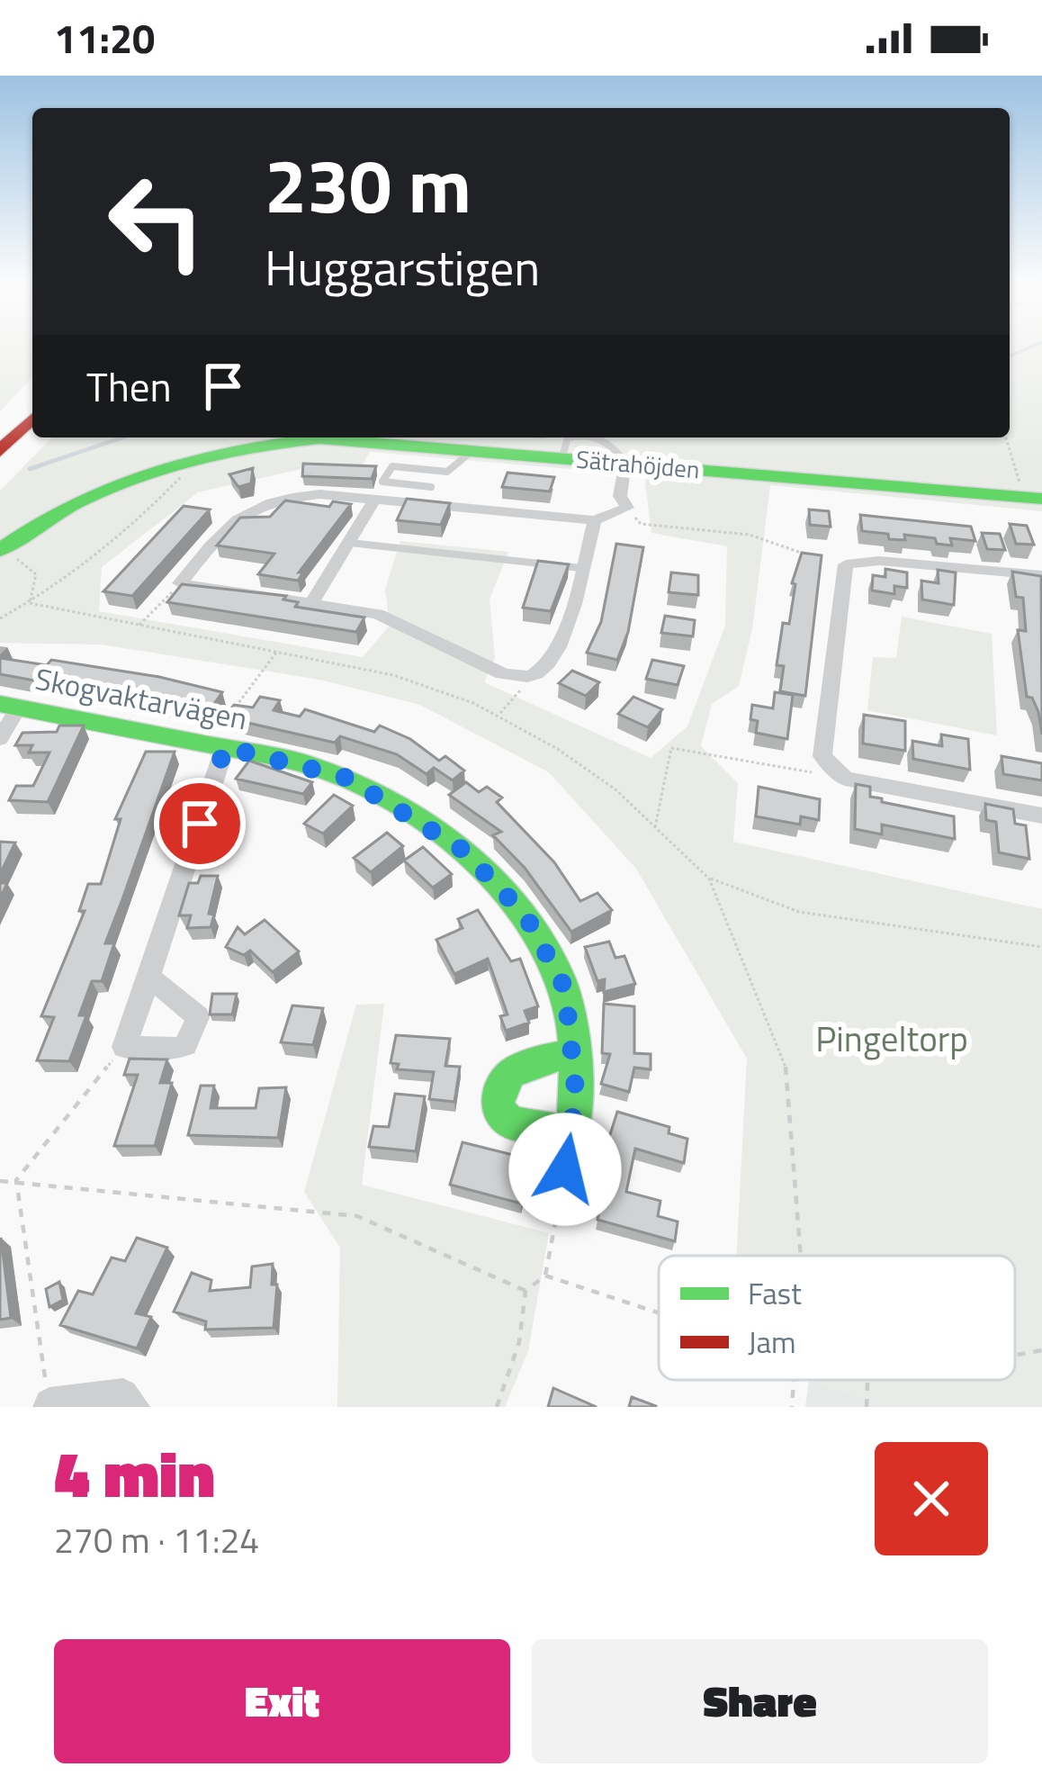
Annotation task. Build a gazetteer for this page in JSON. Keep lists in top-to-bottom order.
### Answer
{
  "streets": {
    "main road": ["Sätrahöjden", "Skogvaktarvägen"]
  },
  "parks": ["Pingeltorp"],
  "legend": ["Fast", "Jam"],
  "page": {
    "status": "11:20",
    "turn": ["230 m", "Huggarstigen"],
    "then": "Then",
    "heading": ["4 min", "270 m · 11:24"],
    "buttons": ["Exit", "Share"]
  }
}
